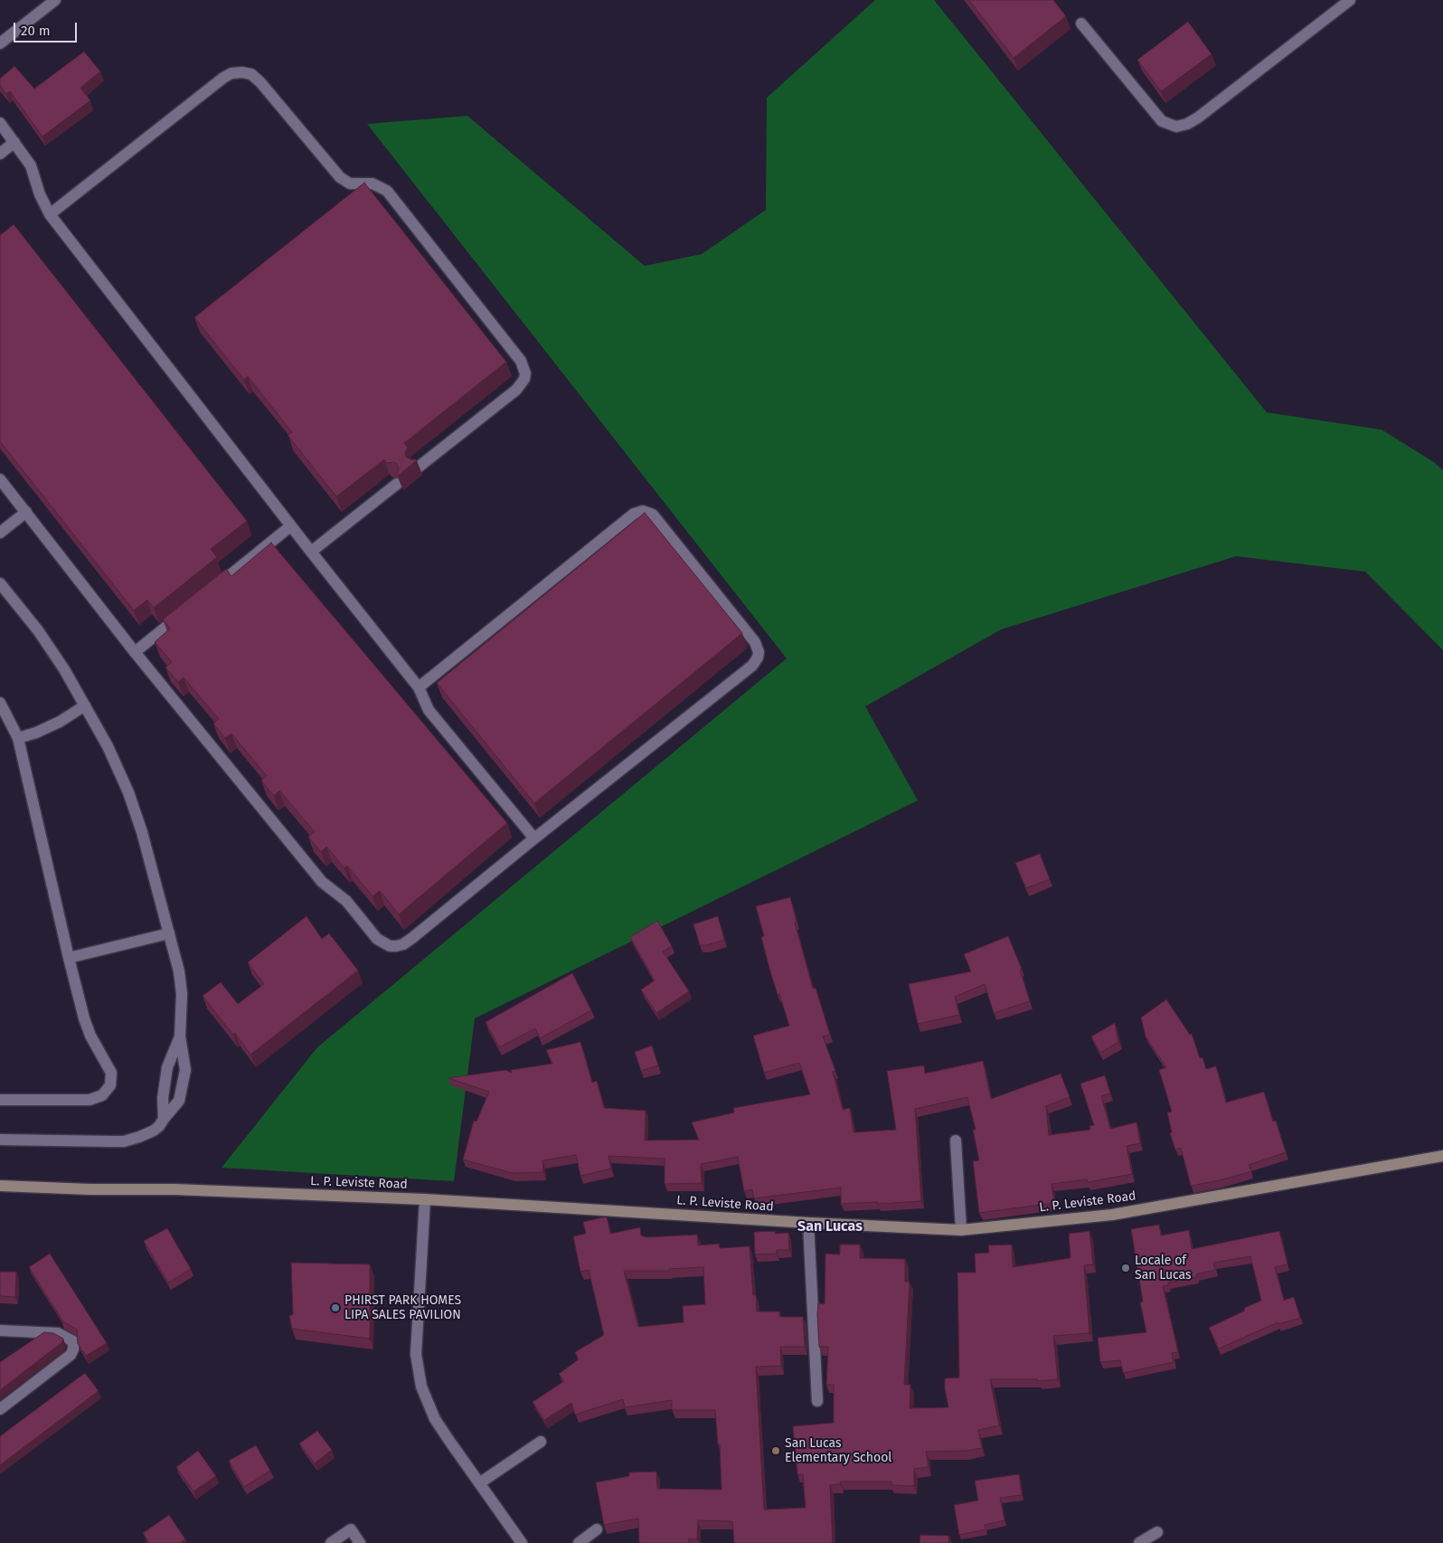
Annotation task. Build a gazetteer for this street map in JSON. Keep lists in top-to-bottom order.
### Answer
{
  "streets": {
    "main road": ["L. P. Leviste Road"]
  },
  "districts": ["San Lucas"],
  "places": ["Locale of San Lucas", "PHIRST PARK HOMES LIPA SALES PAVILION", "San Lucas Elementary School"],
  "scale_bar": "20 m"
}
